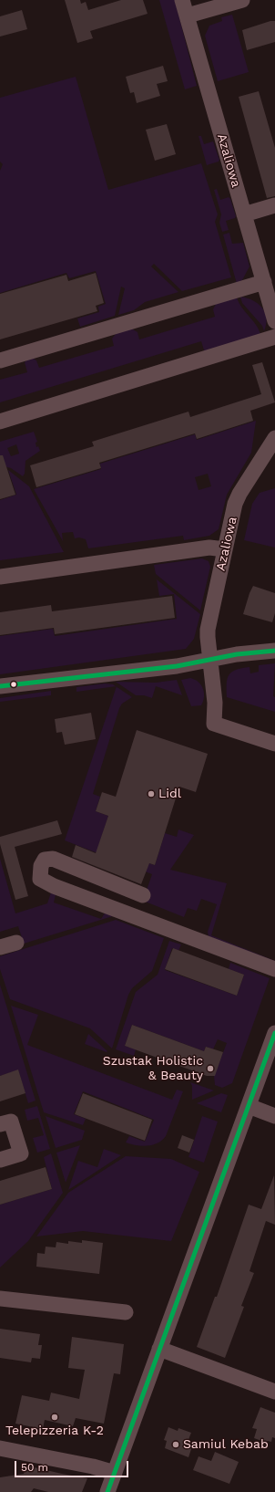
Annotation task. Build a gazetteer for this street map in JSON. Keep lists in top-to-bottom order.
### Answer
{
  "streets": {
    "street": ["Azaliowa"]
  },
  "places": [
    "Lidl",
    "Szustak Holistic & Beauty",
    "Telepizzeria K-2",
    "Samiul Kebab"
  ],
  "scale_bar": "50 m"
}
